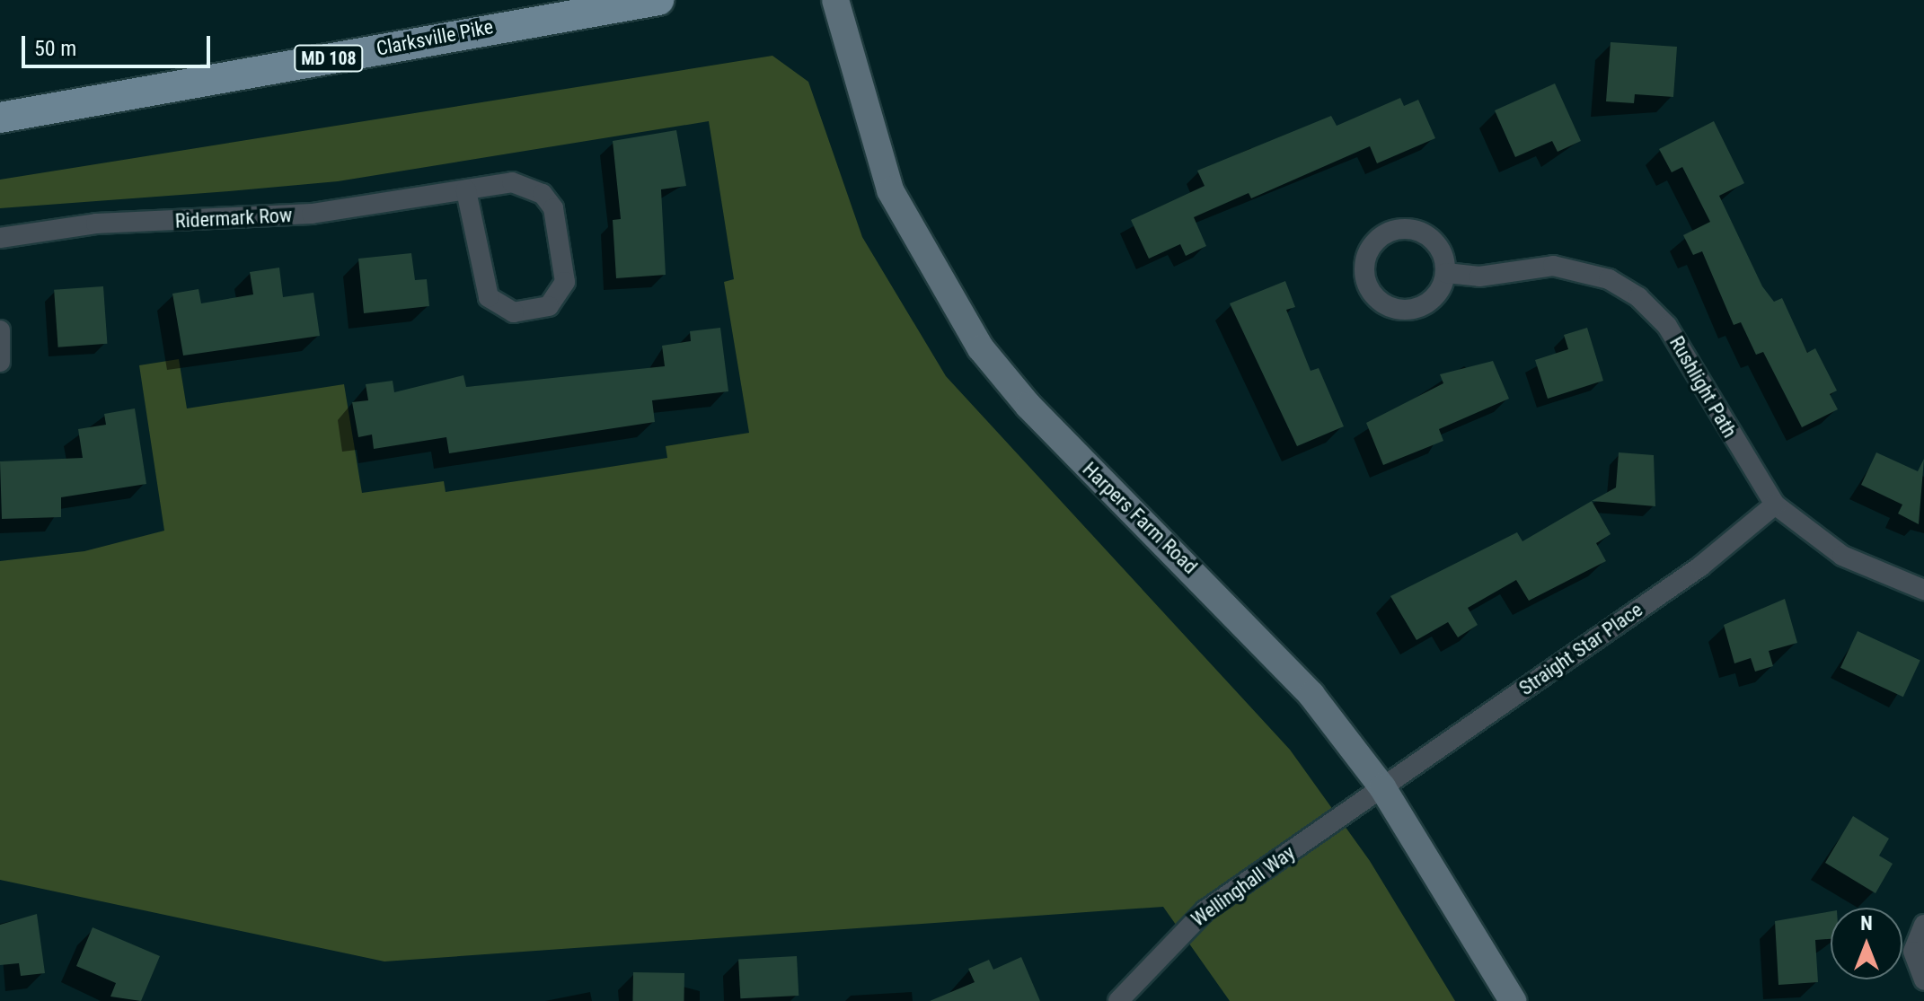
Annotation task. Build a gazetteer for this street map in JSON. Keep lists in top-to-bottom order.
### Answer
{
  "streets": {
    "main road": ["Clarksville Pike", "MD 108", "Harpers Farm Road"],
    "street": [
      "Ridermark Row",
      "Rushlight Path",
      "Straight Star Place",
      "Wellinghall Way"
    ]
  },
  "crossings": [
    ["Rushlight Path", "Straight Star Place"],
    ["Harpers Farm Road", "Straight Star Place"],
    ["Harpers Farm Road", "Wellinghall Way"],
    ["Straight Star Place", "Wellinghall Way"]
  ],
  "scale_bar": "50 m",
  "north": "top"
}
